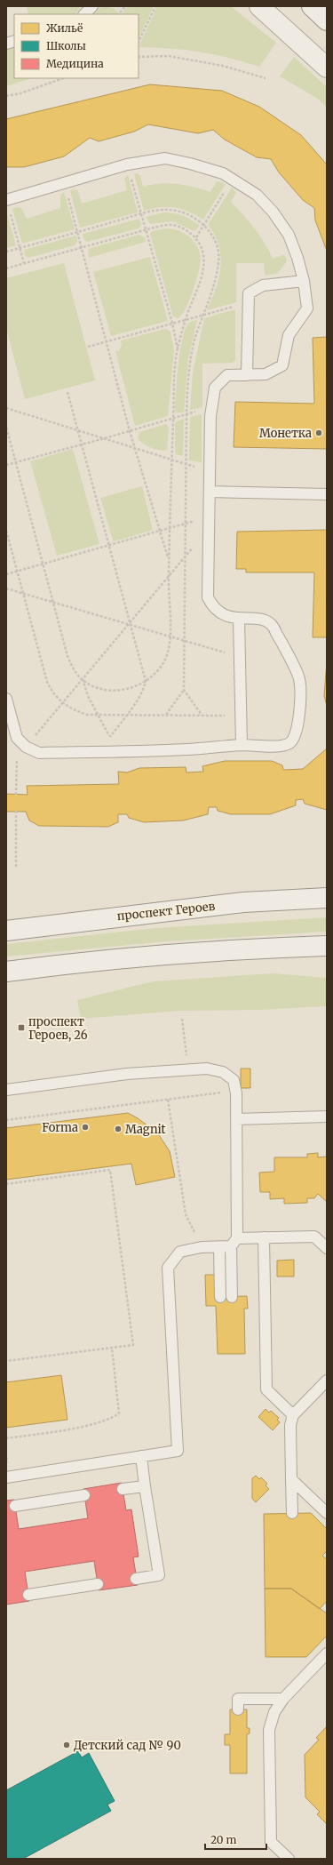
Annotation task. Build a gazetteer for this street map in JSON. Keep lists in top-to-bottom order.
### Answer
{
  "streets": {
    "street": ["проспект Героев"]
  },
  "places": {
    "other": [
      "Монетка",
      "Forma",
      "Magnit",
      "Детский сад № 90"
    ],
    "transit": ["проспект Героев, 26"]
  },
  "legend": ["Жильё", "Школы", "Медицина"],
  "scale_bar": "20 m"
}
